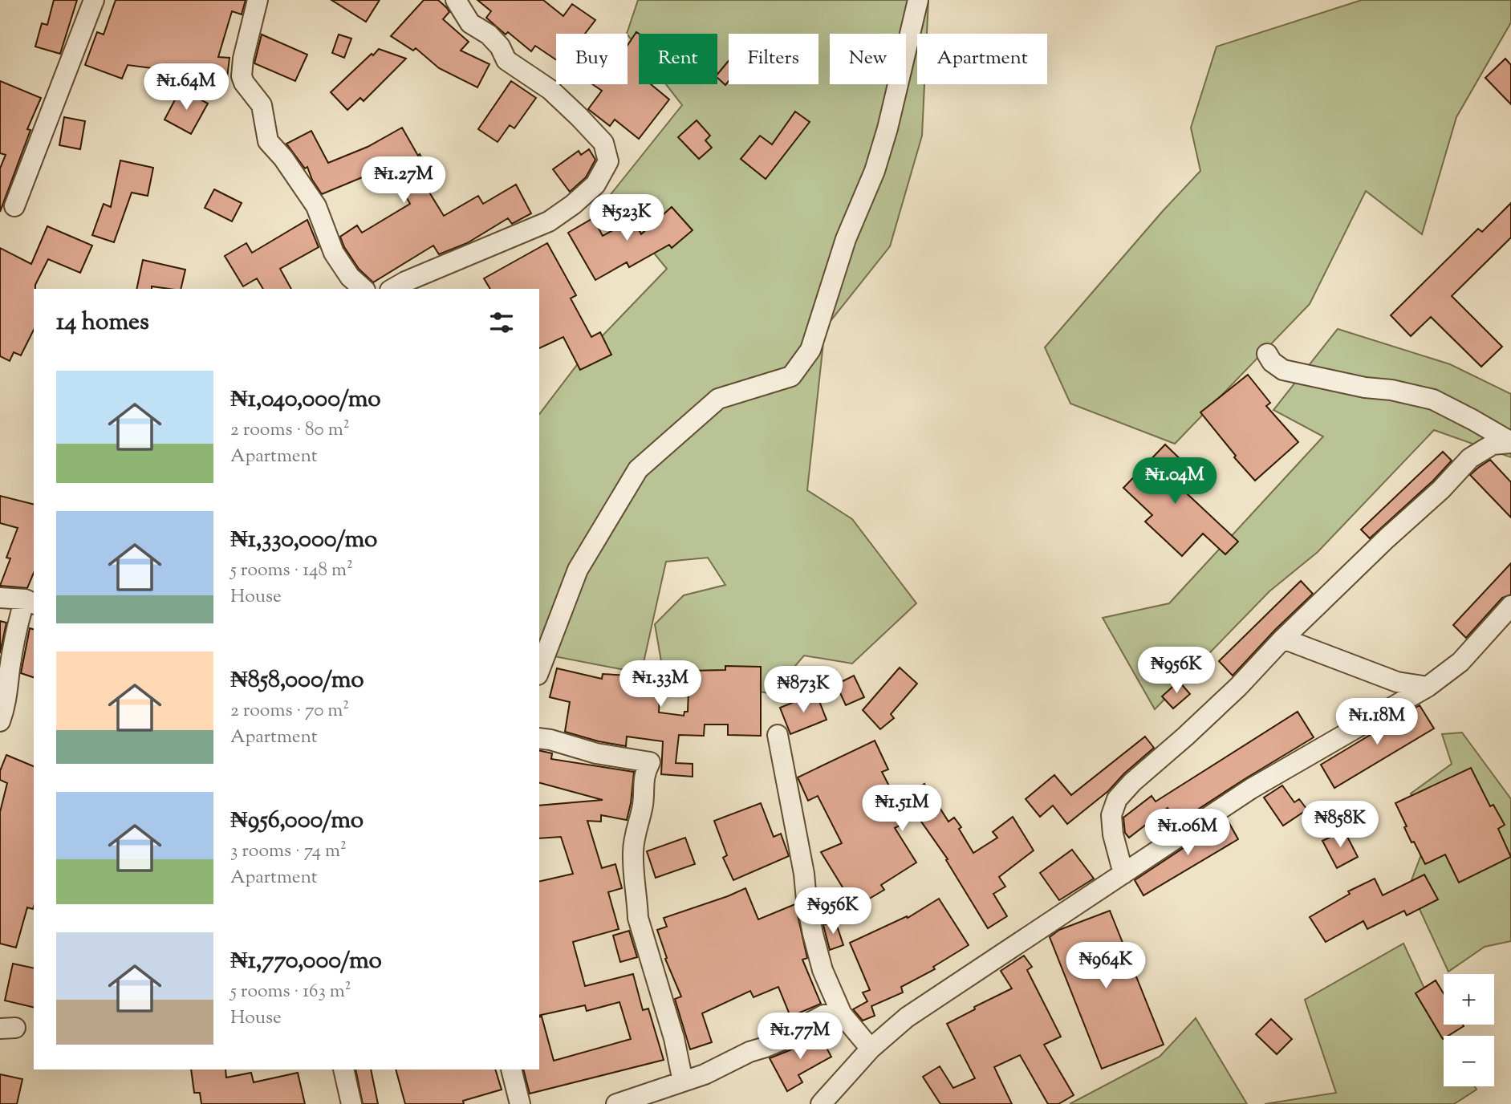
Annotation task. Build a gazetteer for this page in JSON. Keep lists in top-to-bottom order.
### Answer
{
  "page": {
    "chip": [
      "Buy",
      "Rent",
      "Filters",
      "New",
      "Apartment"
    ],
    "price": [
      "₦1.64M",
      "₦1.27M",
      "₦523K",
      "₦1.04M",
      "₦956K",
      "₦1.33M",
      "₦873K",
      "₦1.18M",
      "₦1.51M",
      "₦858K",
      "₦1.06M",
      "₦956K",
      "₦964K",
      "₦1.77M"
    ],
    "heading": "14 homes",
    "list": [
      {
        "name": "₦1,040,000/mo",
        "note": "2 rooms · 80 m² · Apartment"
      },
      {
        "name": "₦1,330,000/mo",
        "note": "5 rooms · 148 m² · House"
      },
      {
        "name": "₦858,000/mo",
        "note": "2 rooms · 70 m² · Apartment"
      },
      {
        "name": "₦956,000/mo",
        "note": "3 rooms · 74 m² · Apartment"
      },
      {
        "name": "₦1,770,000/mo",
        "note": "5 rooms · 163 m² · House"
      }
    ],
    "map_buttons": ["+", "−"]
  }
}
